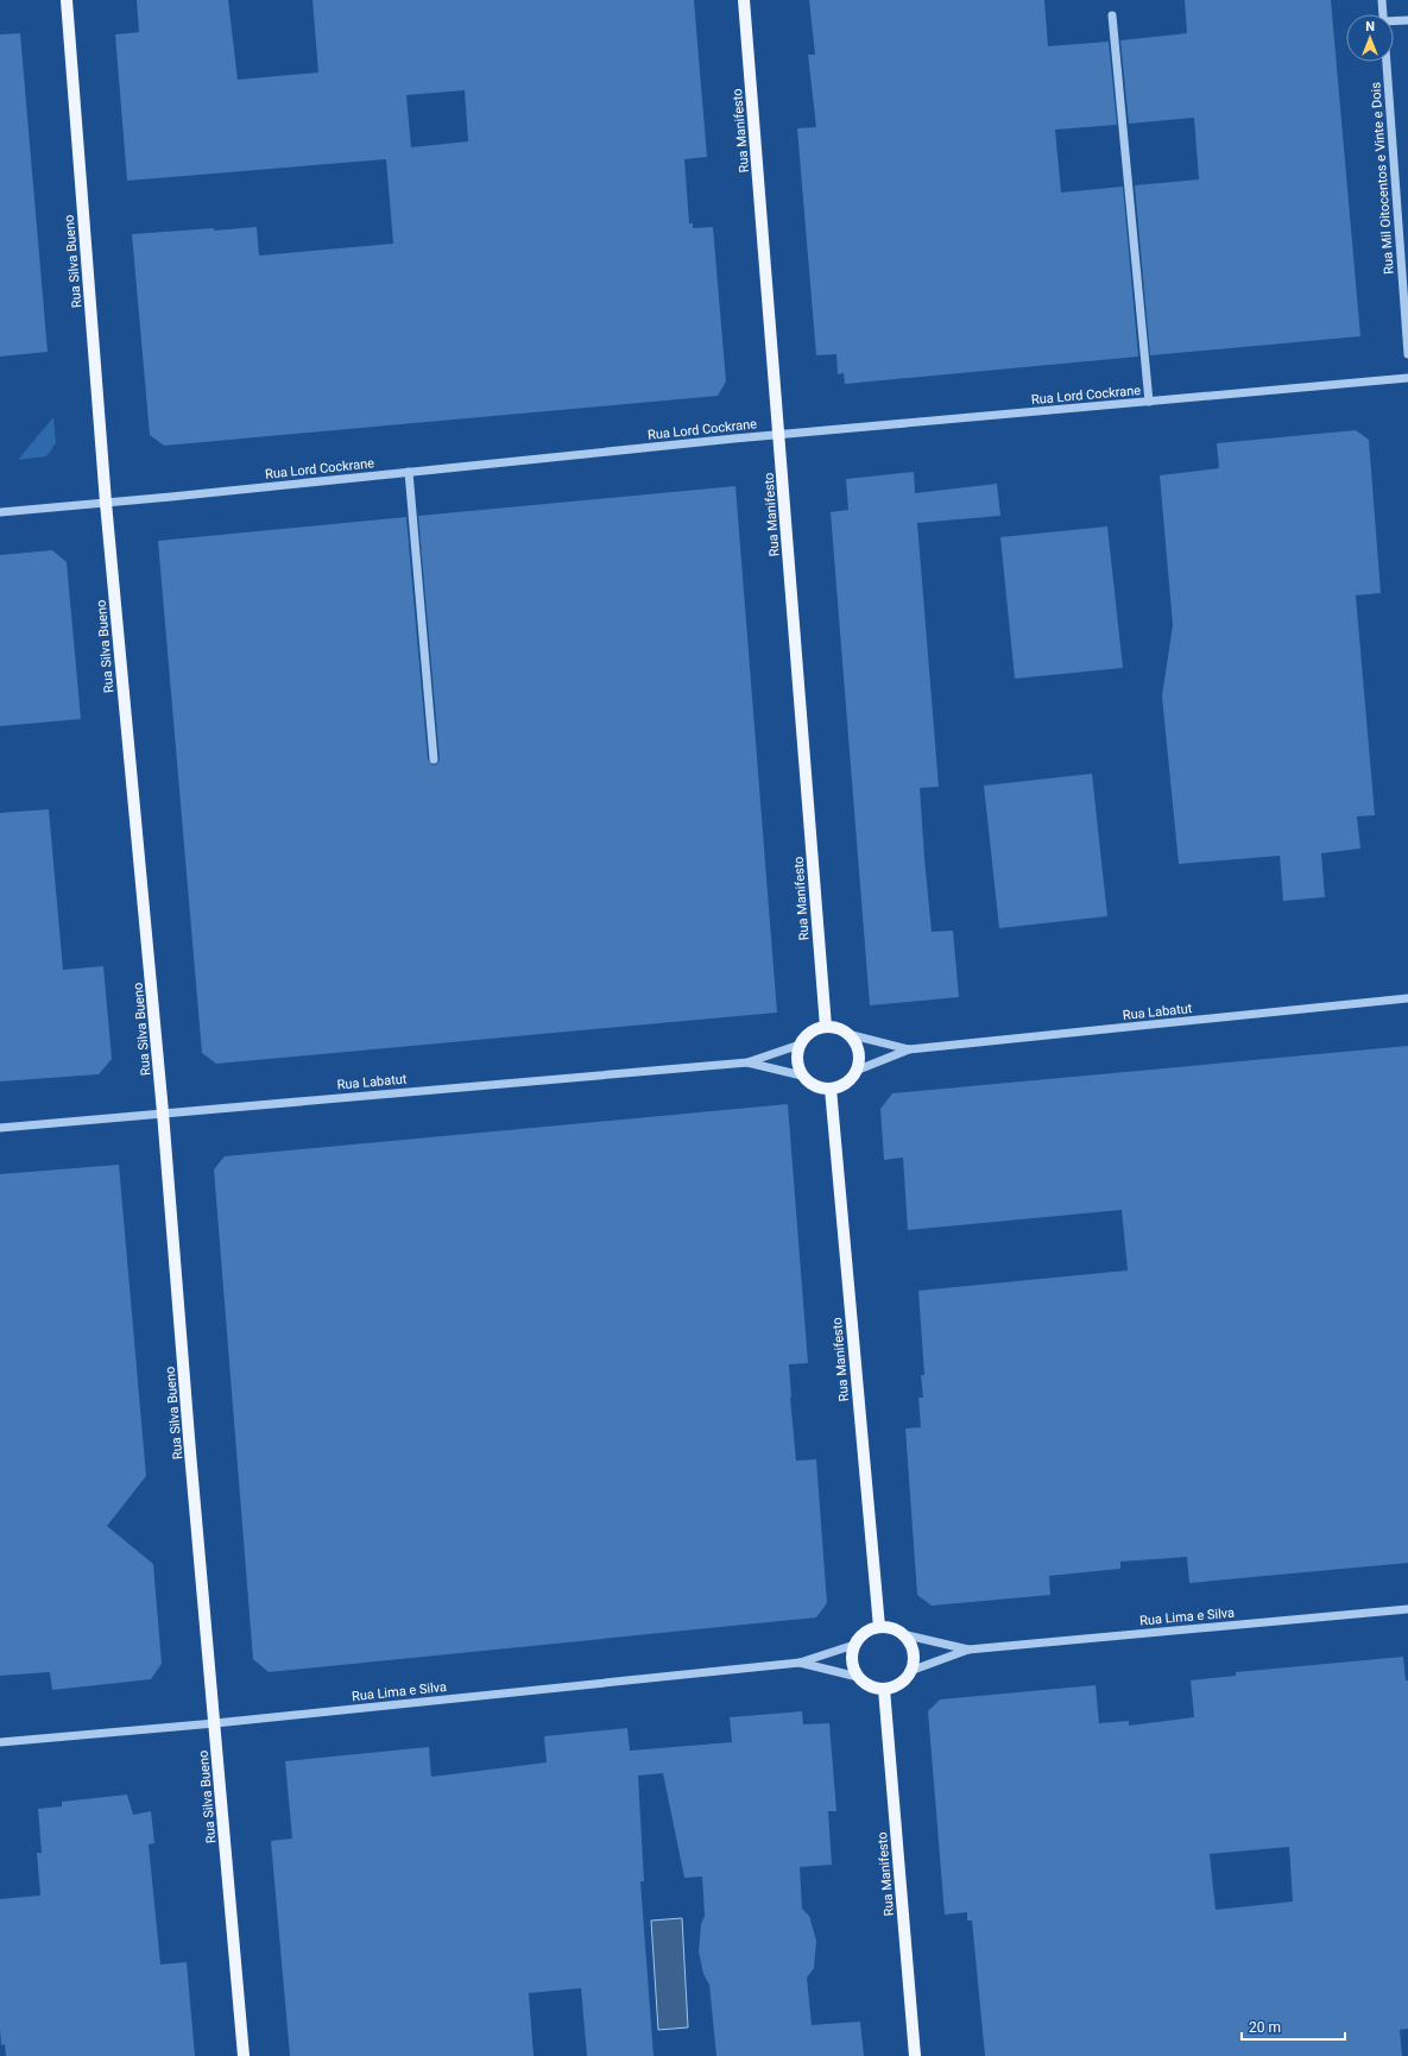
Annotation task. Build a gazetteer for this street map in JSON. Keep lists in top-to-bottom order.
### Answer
{
  "streets": {
    "main road": ["Rua Manifesto", "Rua Silva Bueno"],
    "street": [
      "Rua Mil Oitocentos e Vinte e Dois",
      "Rua Lord Cockrane",
      "Rua Labatut",
      "Rua Lima e Silva"
    ]
  },
  "crossings": [
    ["Rua Manifesto", "Rua Lord Cockrane"],
    ["Rua Manifesto", "Rua Labatut"],
    ["Rua Manifesto", "Rua Lima e Silva"],
    ["Rua Silva Bueno", "Rua Lord Cockrane"],
    ["Rua Silva Bueno", "Rua Labatut"],
    ["Rua Silva Bueno", "Rua Lima e Silva"]
  ],
  "scale_bar": "20 m",
  "north": "top"
}
